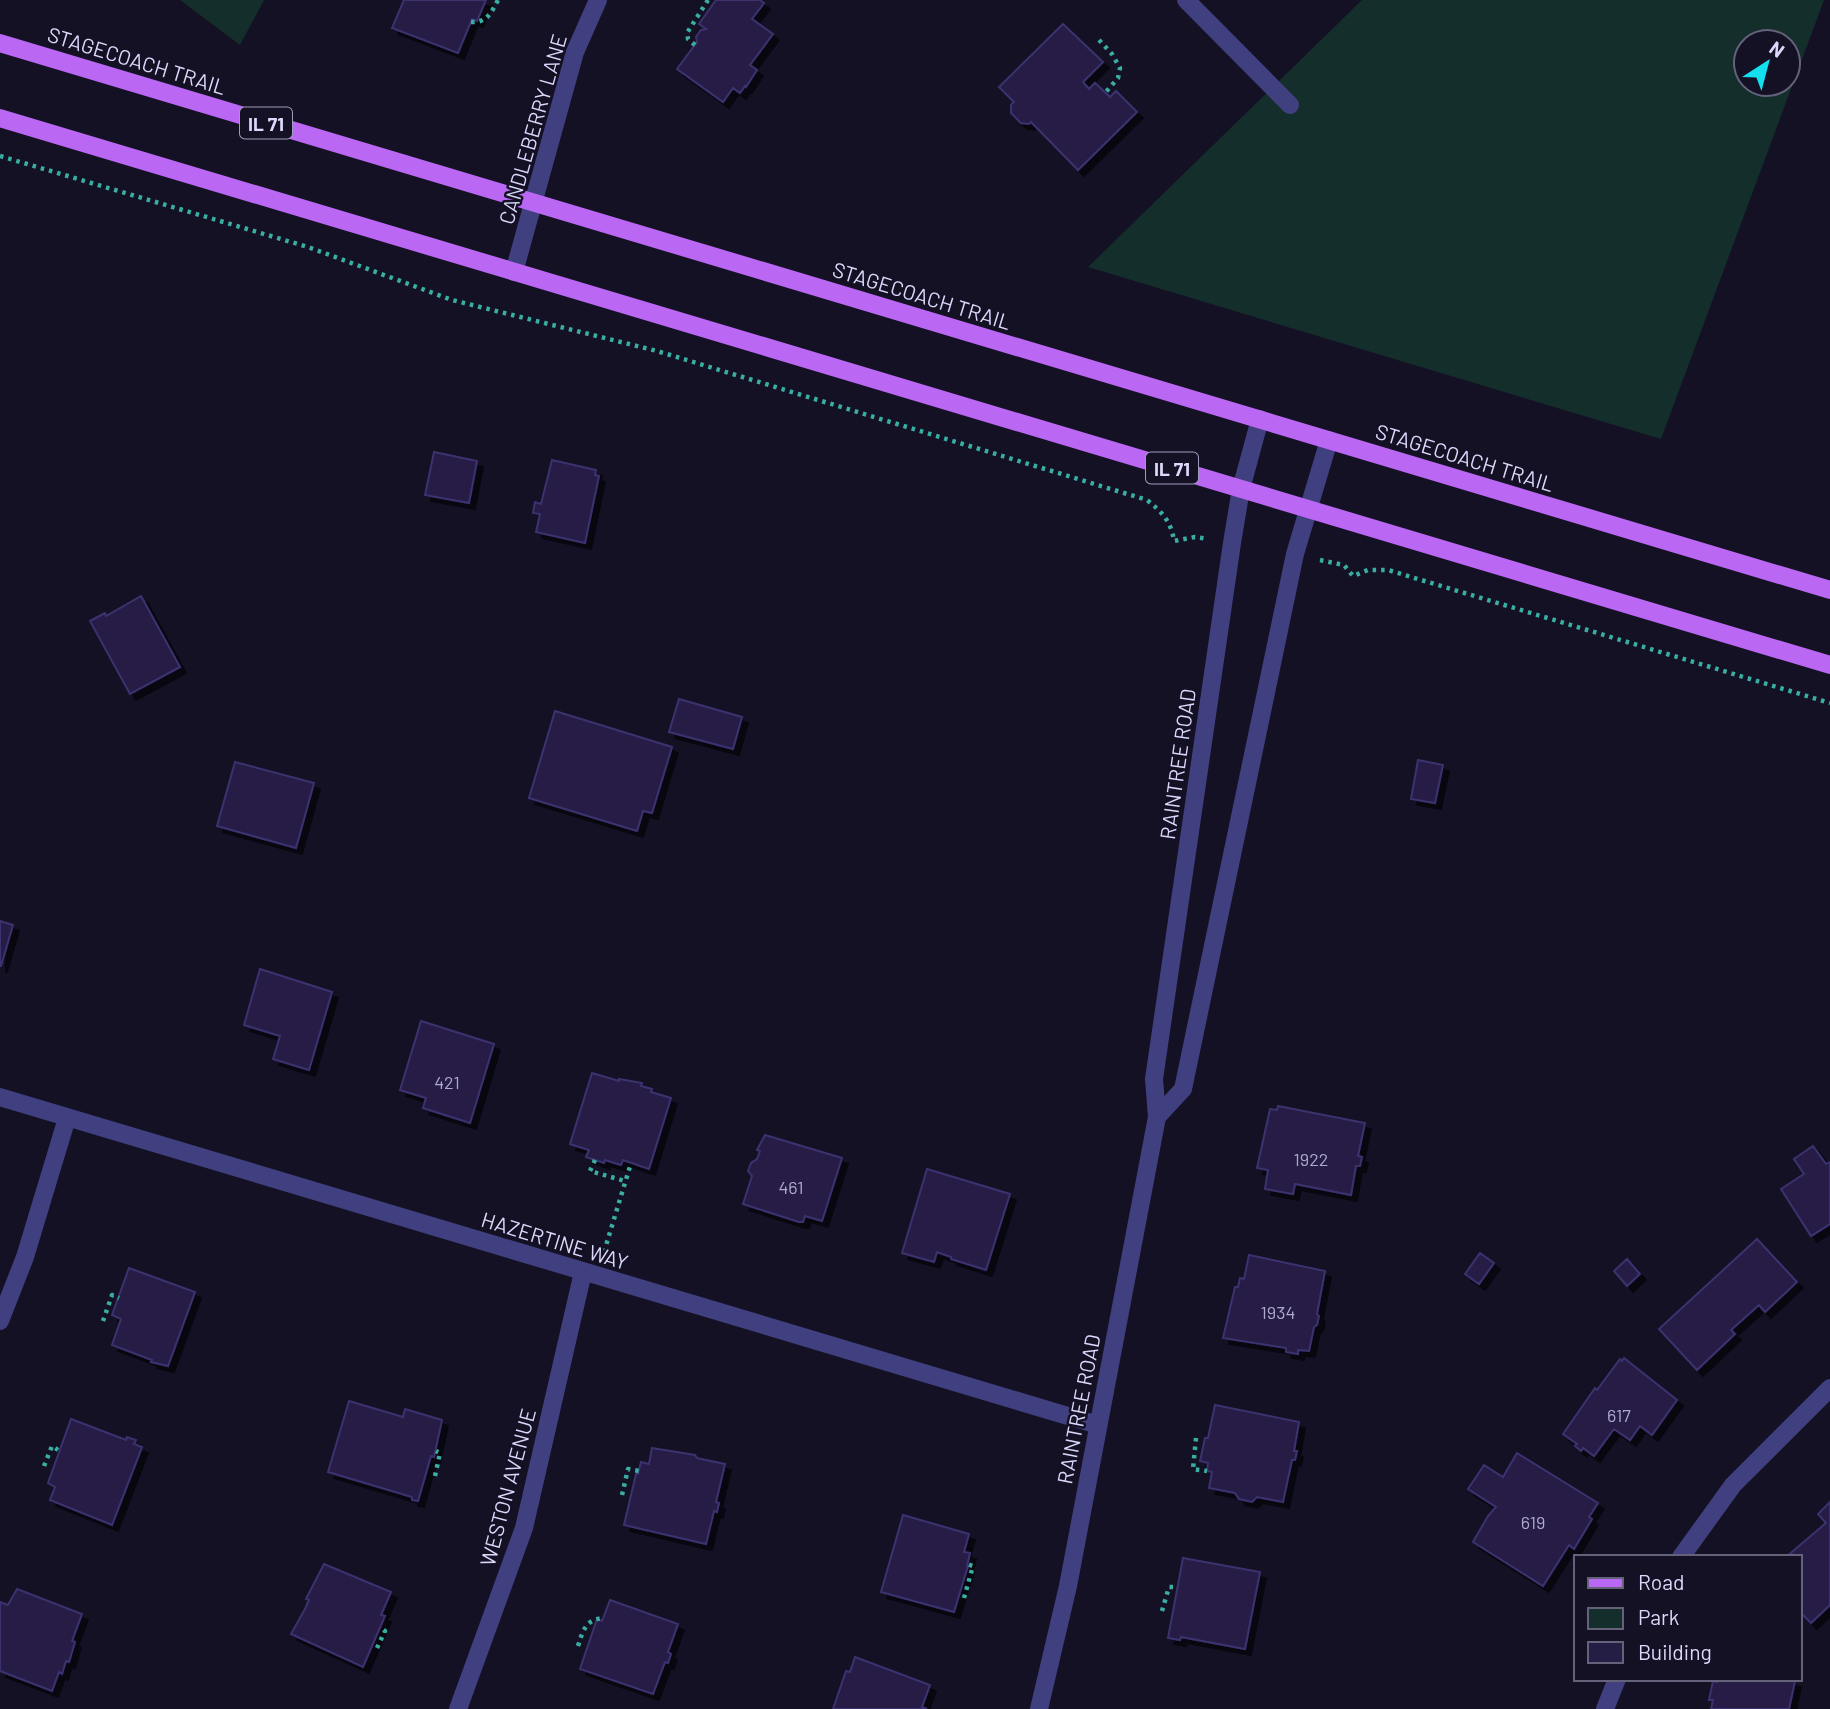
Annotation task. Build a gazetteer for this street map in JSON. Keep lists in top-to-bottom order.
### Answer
{
  "streets": {
    "main road": ["STAGECOACH TRAIL", "IL 71"],
    "street": [
      "CANDLEBERRY LANE",
      "RAINTREE ROAD",
      "HAZERTINE WAY",
      "WESTON AVENUE"
    ]
  },
  "crossings": [
    ["STAGECOACH TRAIL", "CANDLEBERRY LANE"],
    ["STAGECOACH TRAIL", "RAINTREE ROAD"],
    ["IL 71", "CANDLEBERRY LANE"],
    ["IL 71", "RAINTREE ROAD"],
    ["RAINTREE ROAD", "HAZERTINE WAY"],
    ["HAZERTINE WAY", "WESTON AVENUE"]
  ],
  "house_numbers": [
    "421",
    "1922",
    "461",
    "1934",
    "617",
    "619"
  ],
  "legend": ["Road", "Park", "Building"],
  "north": "top right"
}
